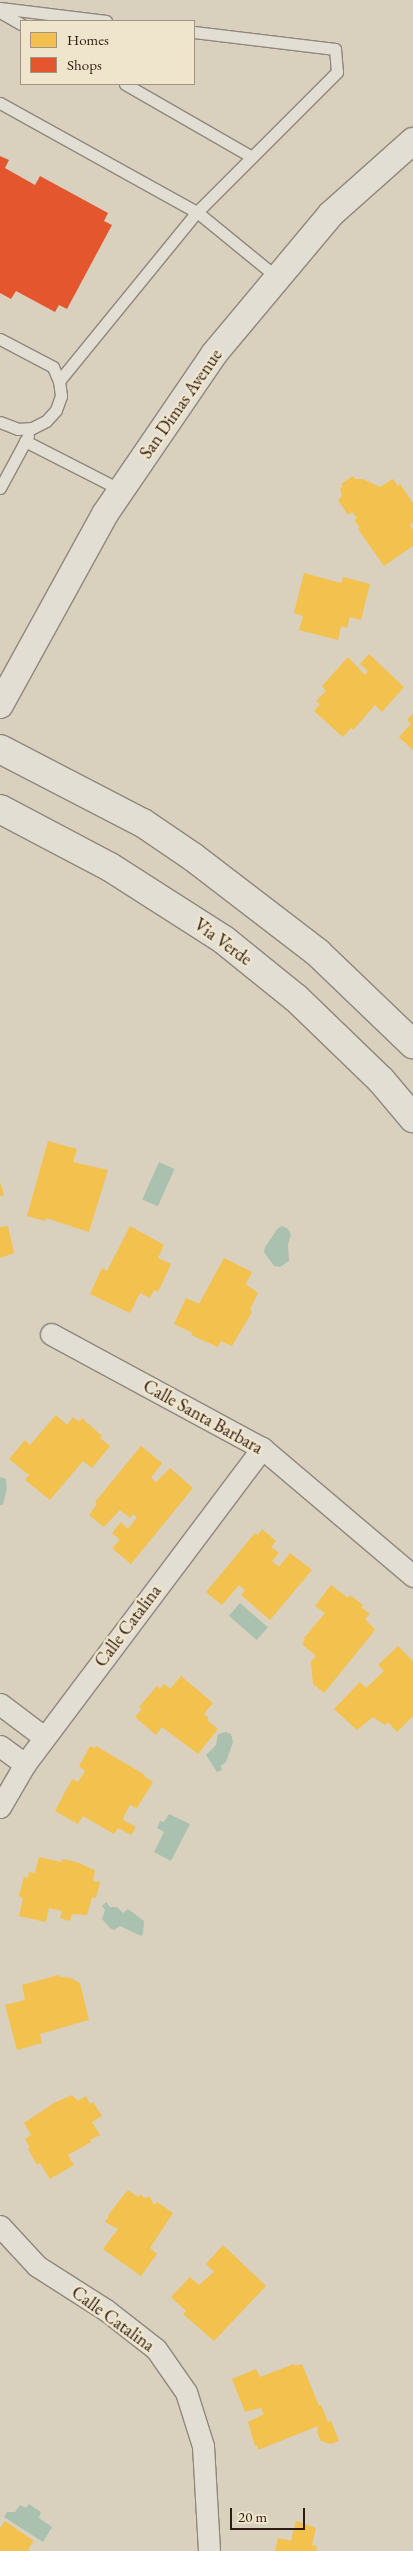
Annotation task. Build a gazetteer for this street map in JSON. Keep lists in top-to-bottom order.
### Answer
{
  "streets": {
    "main road": ["Via Verde"],
    "street": ["San Dimas Avenue", "Calle Santa Barbara", "Calle Catalina"]
  },
  "crossings": [
    ["Calle Santa Barbara", "Calle Catalina"]
  ],
  "legend": ["Homes", "Shops"],
  "scale_bar": "20 m"
}
